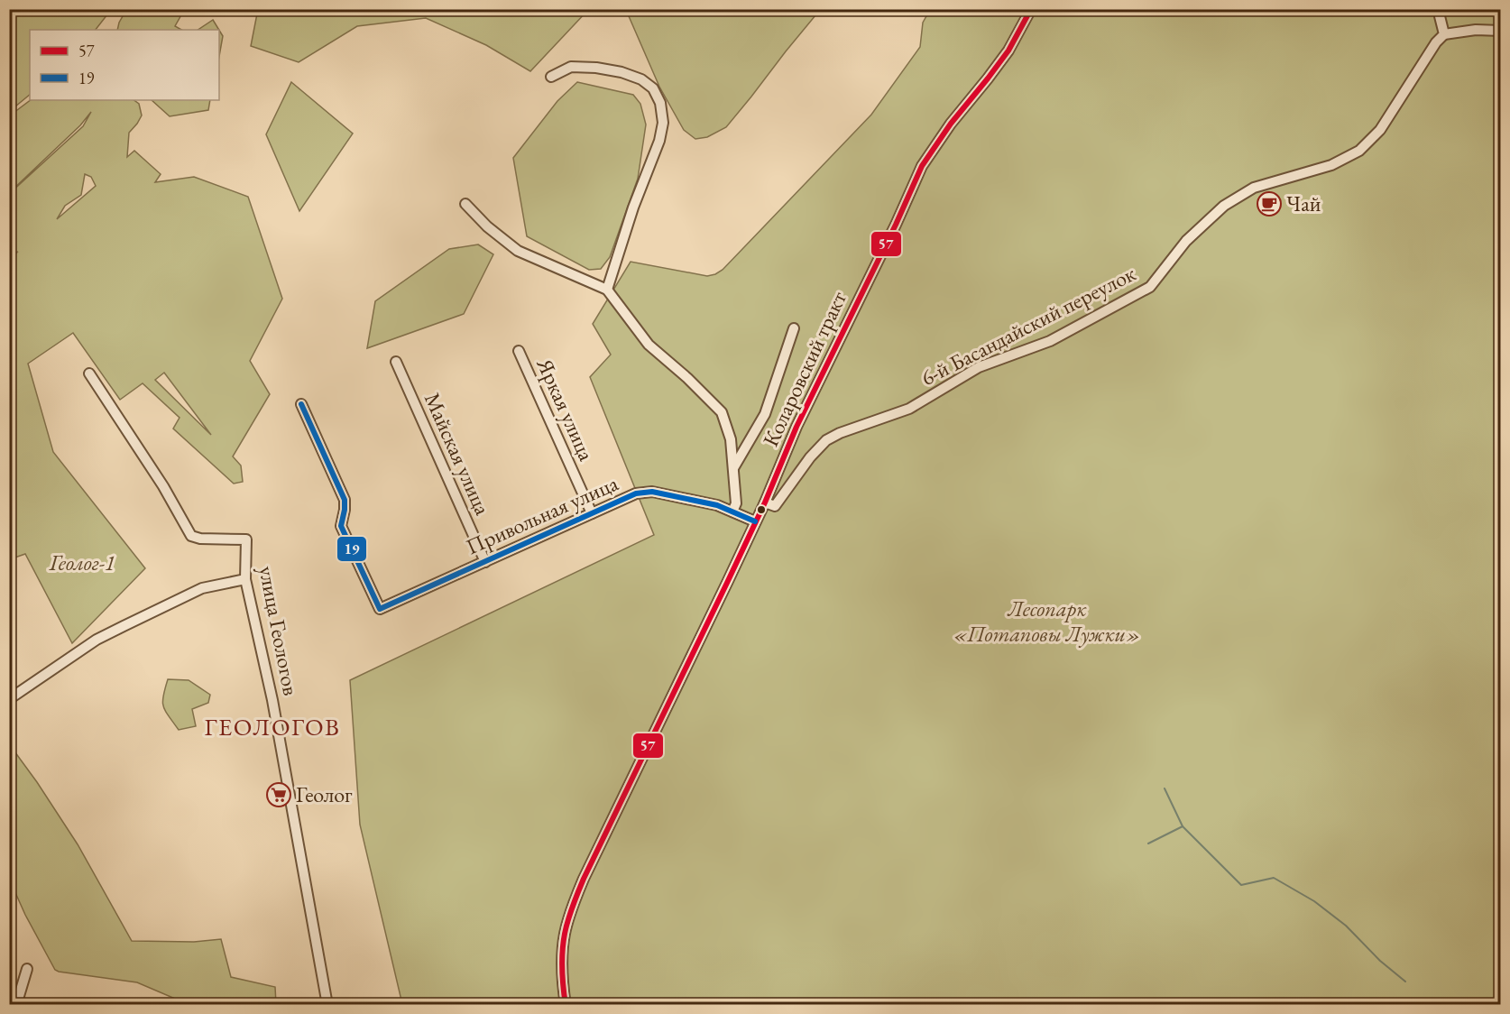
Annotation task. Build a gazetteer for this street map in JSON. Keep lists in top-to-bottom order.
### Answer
{
  "streets": {
    "street": [
      "6-й Басандайский переулок",
      "Коларовский тракт",
      "Яркая улица",
      "Майская улица",
      "Привольная улица",
      "улица Геологов"
    ]
  },
  "crossings": [
    ["6-й Басандайский переулок", "Коларовский тракт"],
    ["Коларовский тракт", "Привольная улица"],
    ["Яркая улица", "Привольная улица"],
    ["Майская улица", "Привольная улица"]
  ],
  "districts": ["ГЕОЛОГОВ"],
  "parks": ["Геолог-1", "Лесопарк «Потаповы Лужки»"],
  "places": {
    "cafe": ["Чай"],
    "supermarket": ["Геолог"]
  },
  "lines": ["transit line 57", "transit line 19"],
  "legend": ["57", "19"]
}
